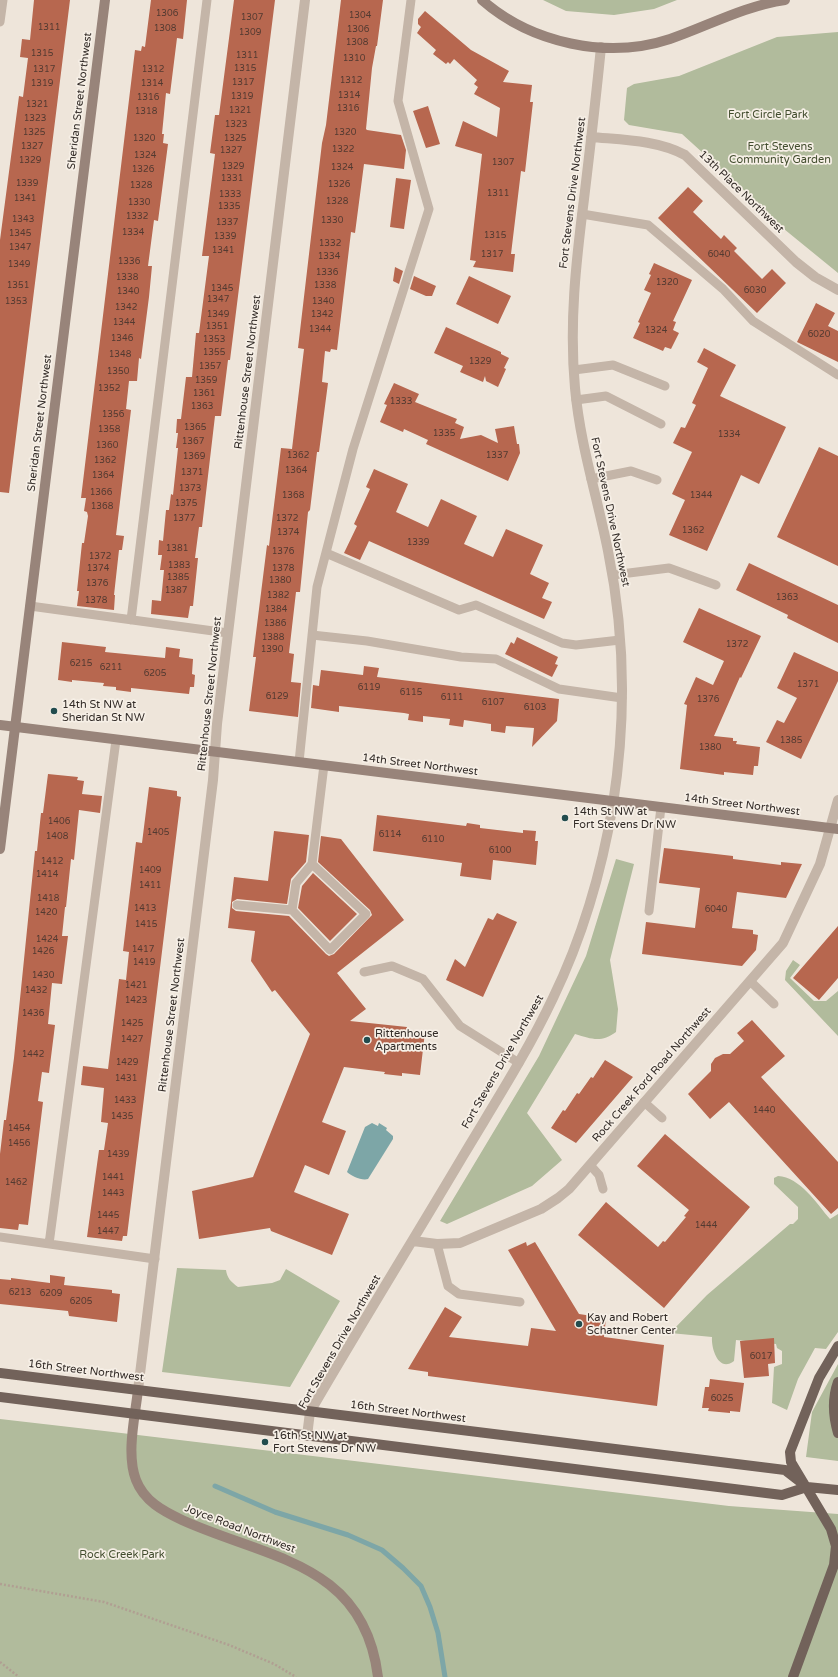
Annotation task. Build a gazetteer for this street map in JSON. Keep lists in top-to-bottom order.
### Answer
{
  "streets": {
    "main road": ["16th Street Northwest"],
    "street": [
      "Sheridan Street Northwest",
      "13th Place Northwest",
      "Fort Stevens Drive Northwest",
      "Rittenhouse Street Northwest",
      "14th Street Northwest",
      "Rock Creek Ford Road Northwest",
      "Joyce Road Northwest"
    ]
  },
  "crossings": [
    ["Sheridan Street Northwest", "14th Street Northwest"],
    ["13th Place Northwest", "Fort Stevens Drive Northwest"],
    ["Fort Stevens Drive Northwest", "14th Street Northwest"],
    ["Fort Stevens Drive Northwest", "Rock Creek Ford Road Northwest"],
    ["Fort Stevens Drive Northwest", "16th Street Northwest"],
    ["Rittenhouse Street Northwest", "14th Street Northwest"],
    ["Rittenhouse Street Northwest", "16th Street Northwest"],
    ["Rittenhouse Street Northwest", "Joyce Road Northwest"],
    ["14th Street Northwest", "Rock Creek Ford Road Northwest"],
    ["16th Street Northwest", "Joyce Road Northwest"]
  ],
  "parks": ["Fort Circle Park", "Fort Stevens Community Garden", "Rock Creek Park"],
  "places": [
    "14th St NW at Sheridan St NW",
    "14th St NW at Fort Stevens Dr NW",
    "Rittenhouse Apartments",
    "Kay and Robert Schattner Center",
    "16th St NW at Fort Stevens Dr NW"
  ],
  "house_numbers": [
    "1306",
    "1304",
    "1307",
    "1311",
    "1308",
    "1306",
    "1309",
    "1308",
    "1315",
    "1311",
    "1310",
    "1315",
    "1317",
    "1312",
    "1312",
    "1317",
    "1319",
    "1314",
    "1314",
    "1319",
    "1316",
    "1321",
    "1316",
    "1321",
    "1318",
    "1323",
    "1323",
    "1325",
    "1320",
    "1320",
    "1325",
    "1327",
    "1322",
    "1327",
    "1324",
    "1329",
    "1307",
    "1329",
    "1324",
    "1326",
    "1331",
    "1339",
    "1326",
    "1328",
    "1311",
    "1333",
    "1341",
    "1328",
    "1330",
    "1335",
    "1332",
    "1343",
    "1330",
    "1337",
    "1334",
    "1345",
    "1315",
    "1339",
    "1332",
    "1347",
    "1341",
    "1317",
    "6040",
    "1334",
    "1336",
    "1349",
    "1336",
    "1338",
    "1320",
    "1351",
    "1338",
    "1345",
    "6030",
    "1340",
    "1347",
    "1353",
    "1340",
    "1342",
    "1349",
    "1342",
    "1344",
    "1351",
    "1344",
    "1324",
    "6020",
    "1346",
    "1353",
    "1355",
    "1348",
    "1329",
    "1357",
    "1350",
    "1359",
    "1352",
    "1361",
    "1333",
    "1363",
    "1356",
    "1365",
    "1358",
    "1335",
    "1334",
    "1367",
    "1360",
    "1362",
    "1337",
    "1369",
    "1362",
    "1364",
    "1371",
    "1364",
    "1373",
    "1366",
    "1368",
    "1344",
    "1375",
    "1368",
    "1377",
    "1372",
    "1362",
    "1374",
    "1339",
    "1381",
    "1376",
    "1372",
    "1383",
    "1374",
    "1378",
    "1385",
    "1380",
    "1376",
    "1387",
    "1382",
    "1363",
    "1378",
    "1384",
    "1386",
    "1388",
    "1372",
    "1390",
    "6215",
    "6211",
    "6205",
    "1371",
    "6119",
    "6115",
    "6129",
    "6111",
    "1376",
    "6107",
    "6103",
    "1385",
    "1380",
    "1406",
    "1405",
    "6114",
    "1408",
    "6110",
    "6100",
    "1412",
    "1409",
    "1414",
    "1411",
    "1418",
    "1413",
    "6040",
    "1420",
    "1415",
    "1424",
    "1417",
    "1426",
    "1419",
    "1430",
    "1421",
    "1432",
    "1423",
    "1436",
    "1425",
    "1427",
    "1442",
    "1429",
    "1431",
    "1433",
    "1440",
    "1435",
    "1454",
    "1456",
    "1439",
    "1441",
    "1462",
    "1443",
    "1445",
    "1444",
    "1447",
    "6213",
    "6209",
    "6205",
    "6017",
    "6025"
  ]
}
